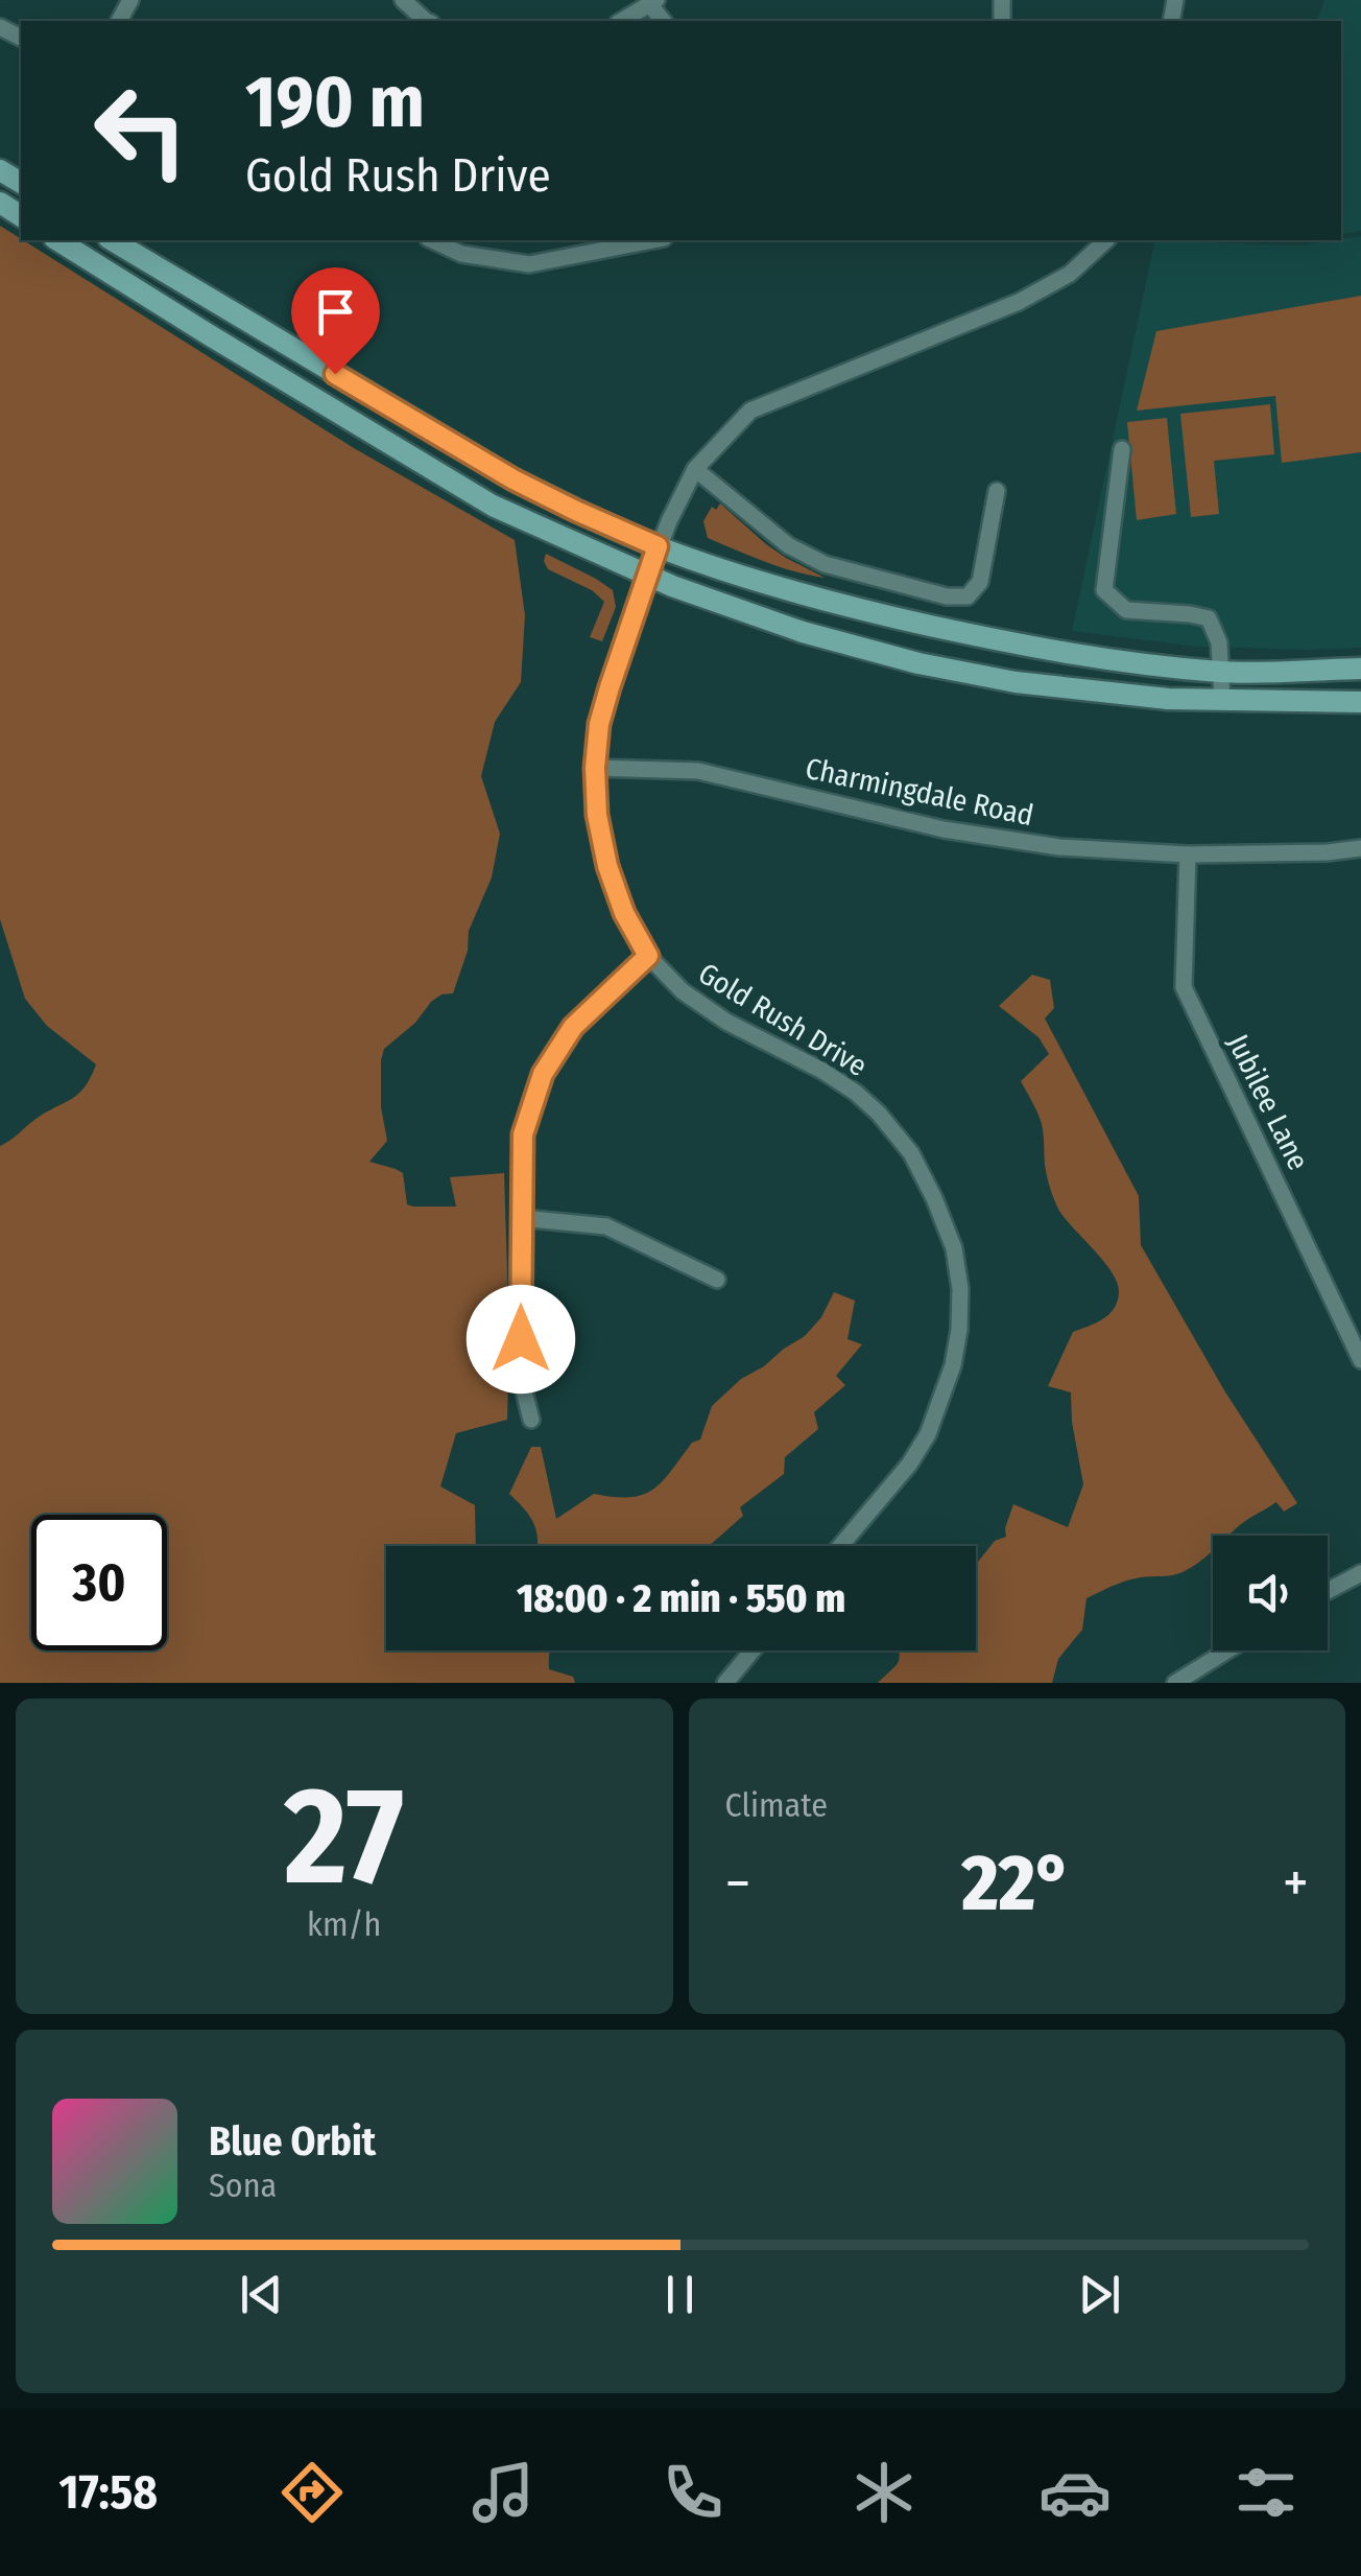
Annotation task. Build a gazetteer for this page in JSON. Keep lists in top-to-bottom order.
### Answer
{
  "streets": {
    "street": ["Charmingdale Road", "Gold Rush Drive", "Jubilee Lane"]
  },
  "crossings": [
    ["Charmingdale Road", "Gold Rush Drive"],
    ["Charmingdale Road", "Jubilee Lane"]
  ],
  "page": {
    "turn": ["190 m", "Gold Rush Drive"],
    "limit": "30",
    "trip": "18:00 · 2 min · 550 m",
    "tile": [
      ["27", "km/h"],
      "Climate"
    ],
    "heat": ["−", "22°", "+"],
    "song": ["Blue Orbit", "Sona"],
    "tabs": "17:58"
  }
}
